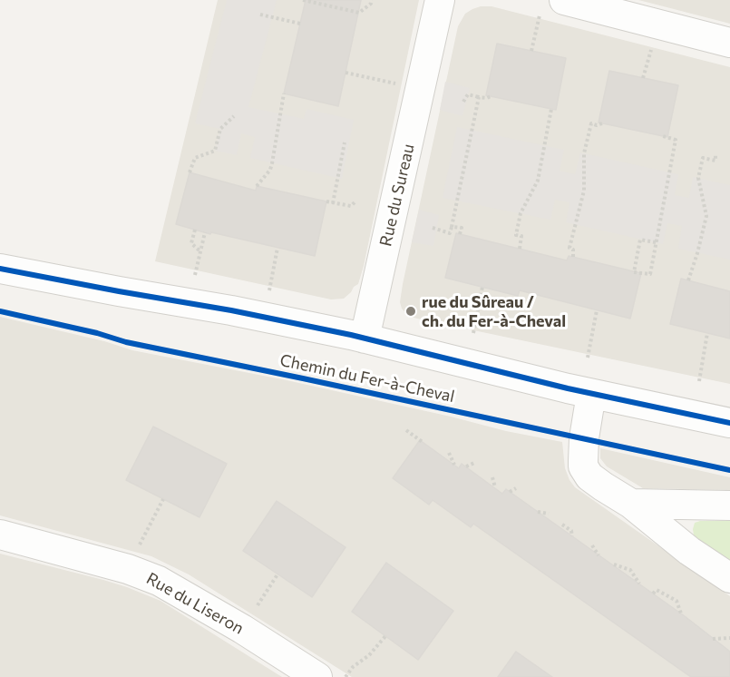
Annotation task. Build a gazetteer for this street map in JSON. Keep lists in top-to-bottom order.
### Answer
{
  "streets": {
    "street": ["Rue du Sureau", "Rue du Liseron"],
    "cycle path": ["Chemin du Fer-à-Cheval"]
  },
  "places": ["rue du Sûreau / ch. du Fer-à-Cheval"]
}
